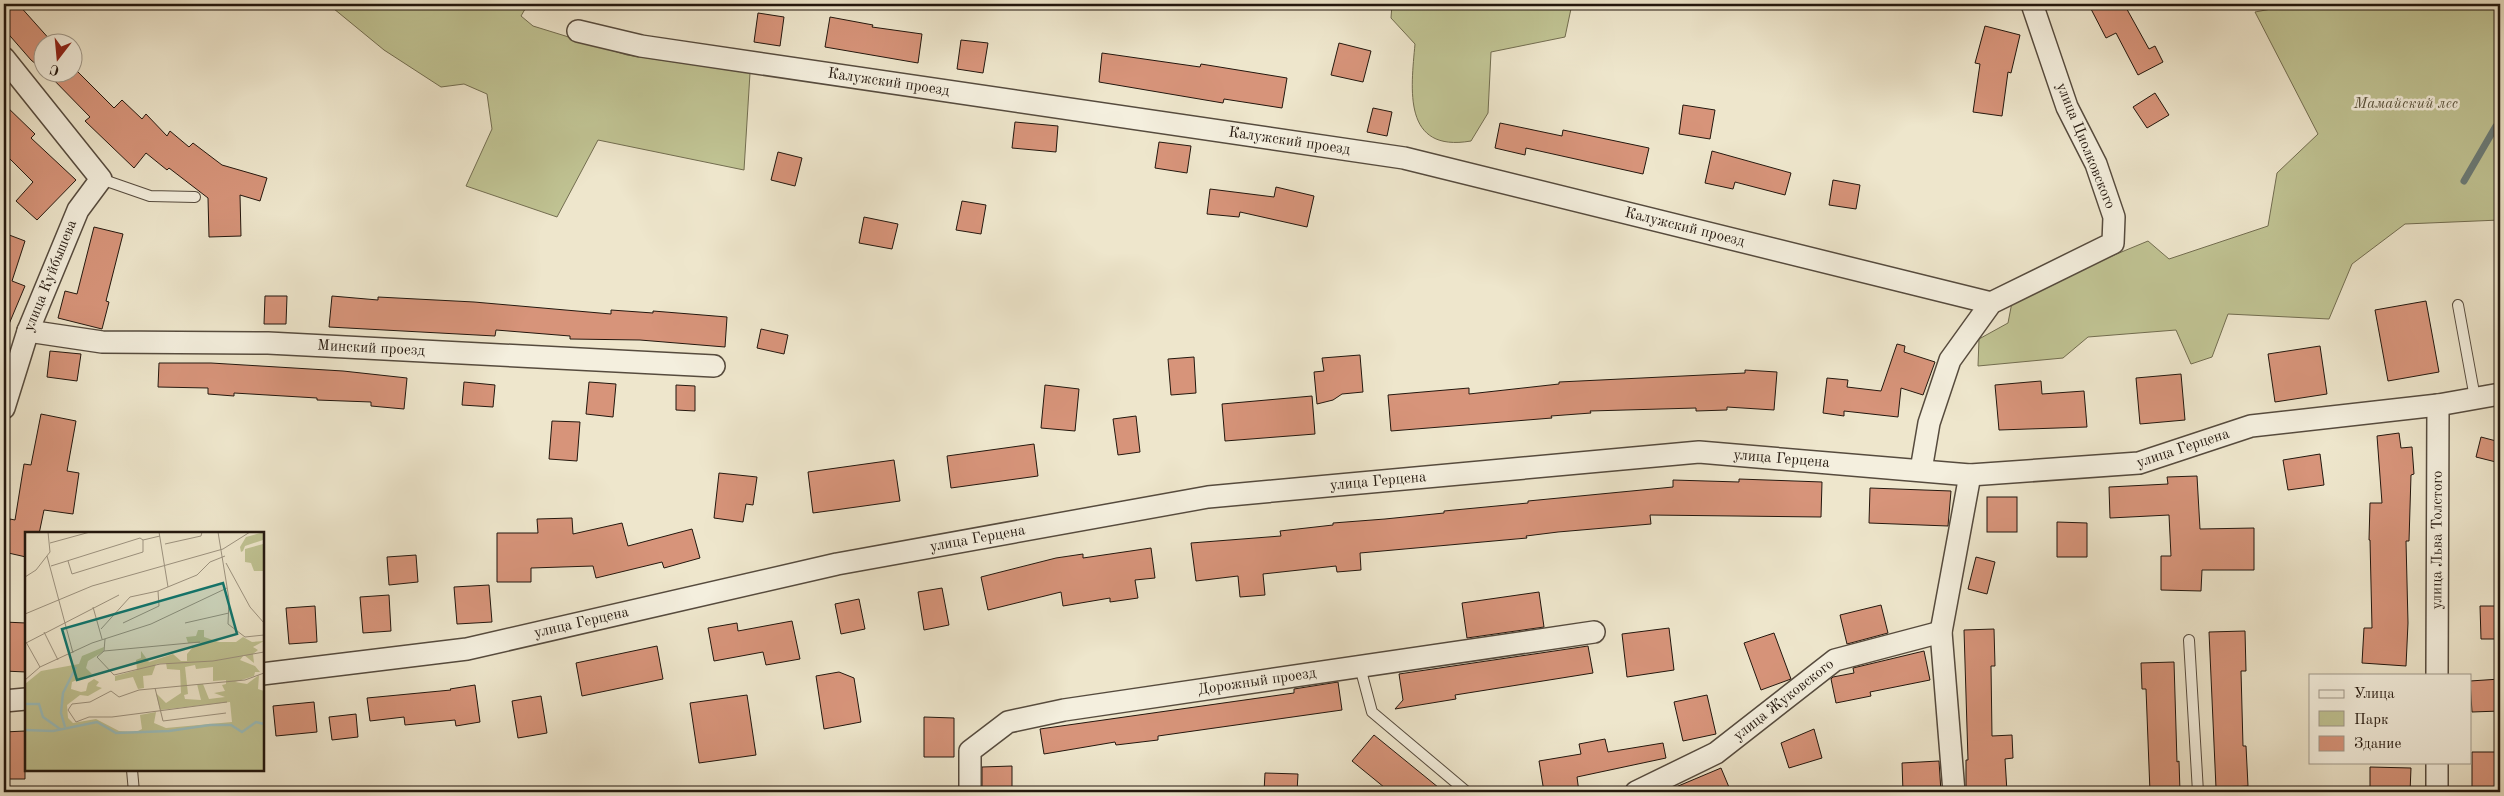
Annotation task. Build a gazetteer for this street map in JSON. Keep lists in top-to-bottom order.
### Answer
{
  "streets": {
    "street": [
      "Калужский проезд",
      "улица Циолковского",
      "улица Куйбышева",
      "Минский проезд",
      "улица Герцена",
      "улица Льва Толстого",
      "Дорожный проезд",
      "улица Жуковского"
    ]
  },
  "crossings": [
    ["Калужский проезд", "улица Циолковского"],
    ["улица Циолковского", "улица Герцена"],
    ["улица Куйбышева", "Минский проезд"],
    ["улица Герцена", "улица Льва Толстого"]
  ],
  "parks": ["Мамайский лес"],
  "legend": ["Улица", "Парк", "Здание"],
  "north": "bottom"
}
